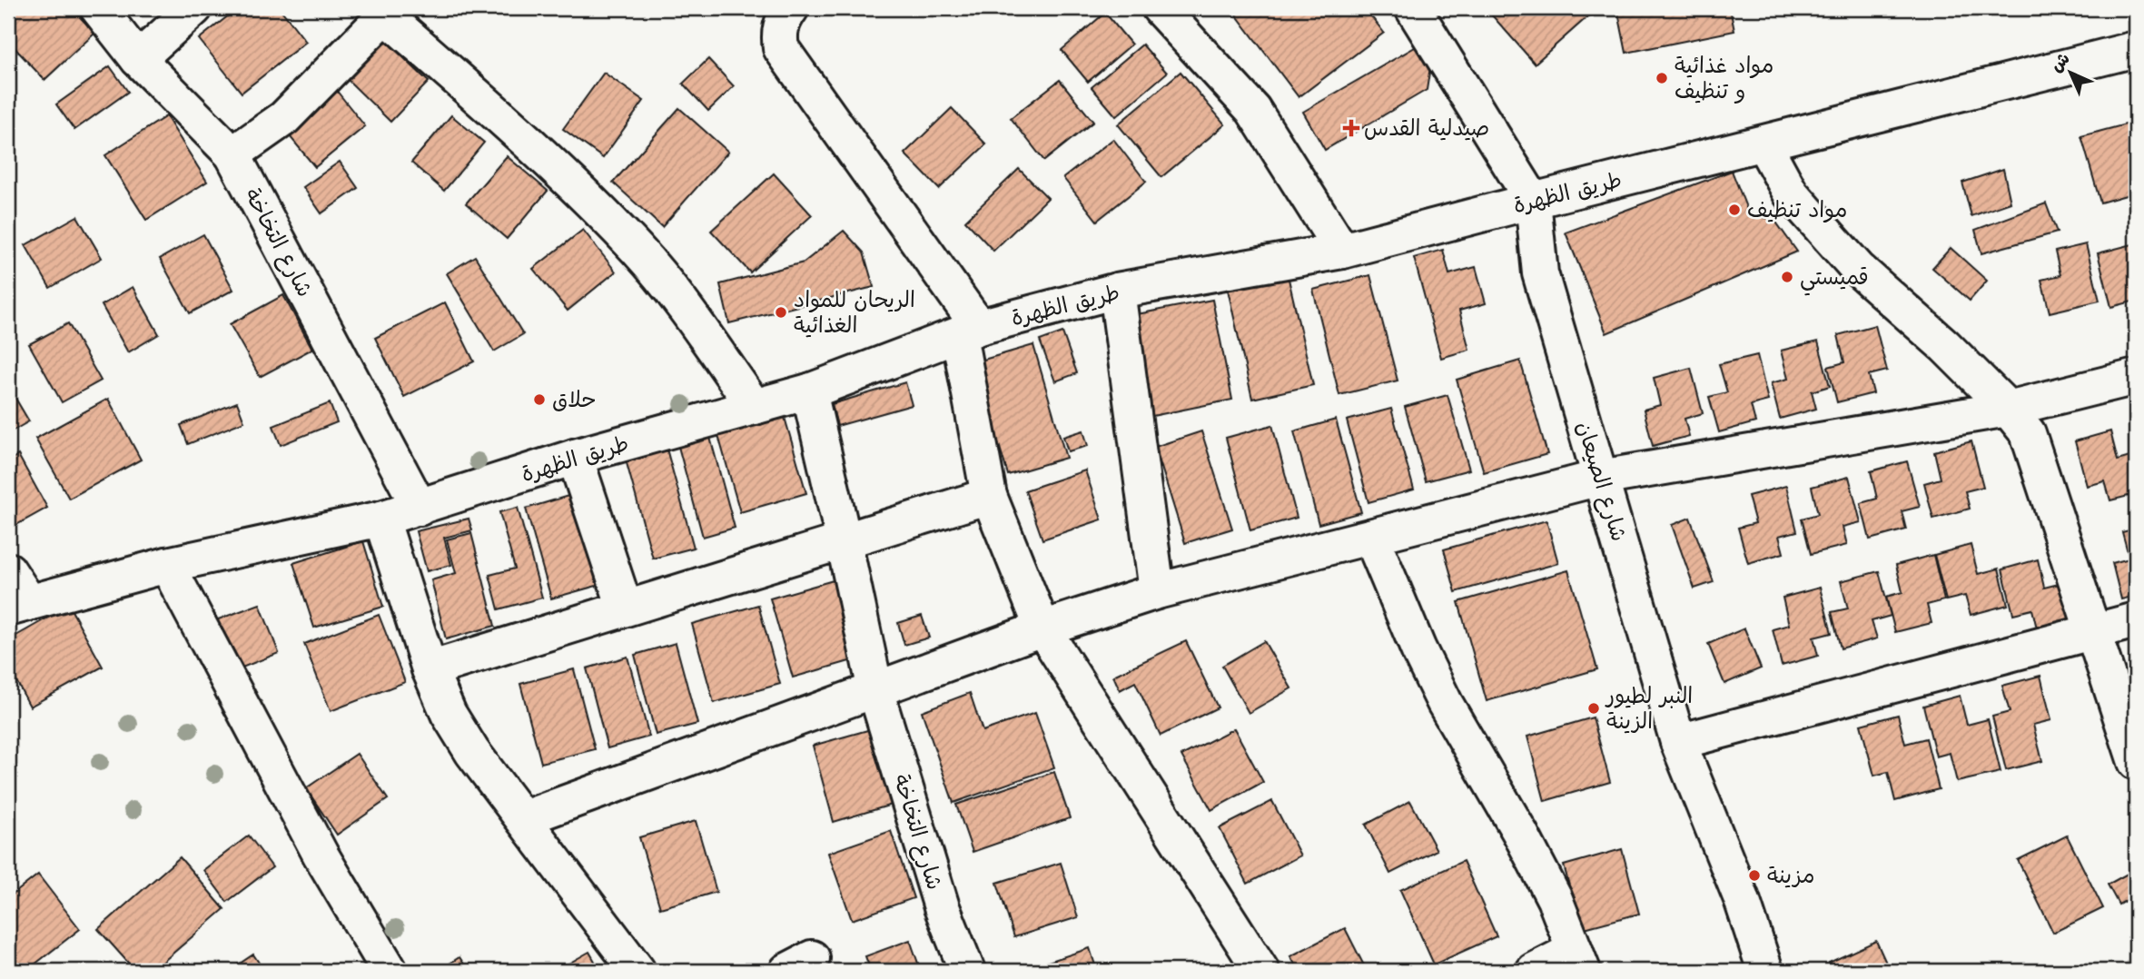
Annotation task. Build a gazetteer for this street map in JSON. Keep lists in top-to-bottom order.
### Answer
{
  "streets": {
    "street": ["طريق الظهرة", "شارع التخاخة", "شارع الصيعان"]
  },
  "crossings": [
    ["طريق الظهرة", "شارع التخاخة"],
    ["طريق الظهرة", "شارع الصيعان"]
  ],
  "places": {
    "other": [
      "مواد غذائية و تنظيف",
      "مواد تنظيف",
      "قميستي",
      "الريحان للمواد الغذائية",
      "حلاق",
      "النبر لطيور الزينة",
      "مزينة"
    ],
    "health": ["صيدلية القدس"]
  },
  "north": "top left"
}
